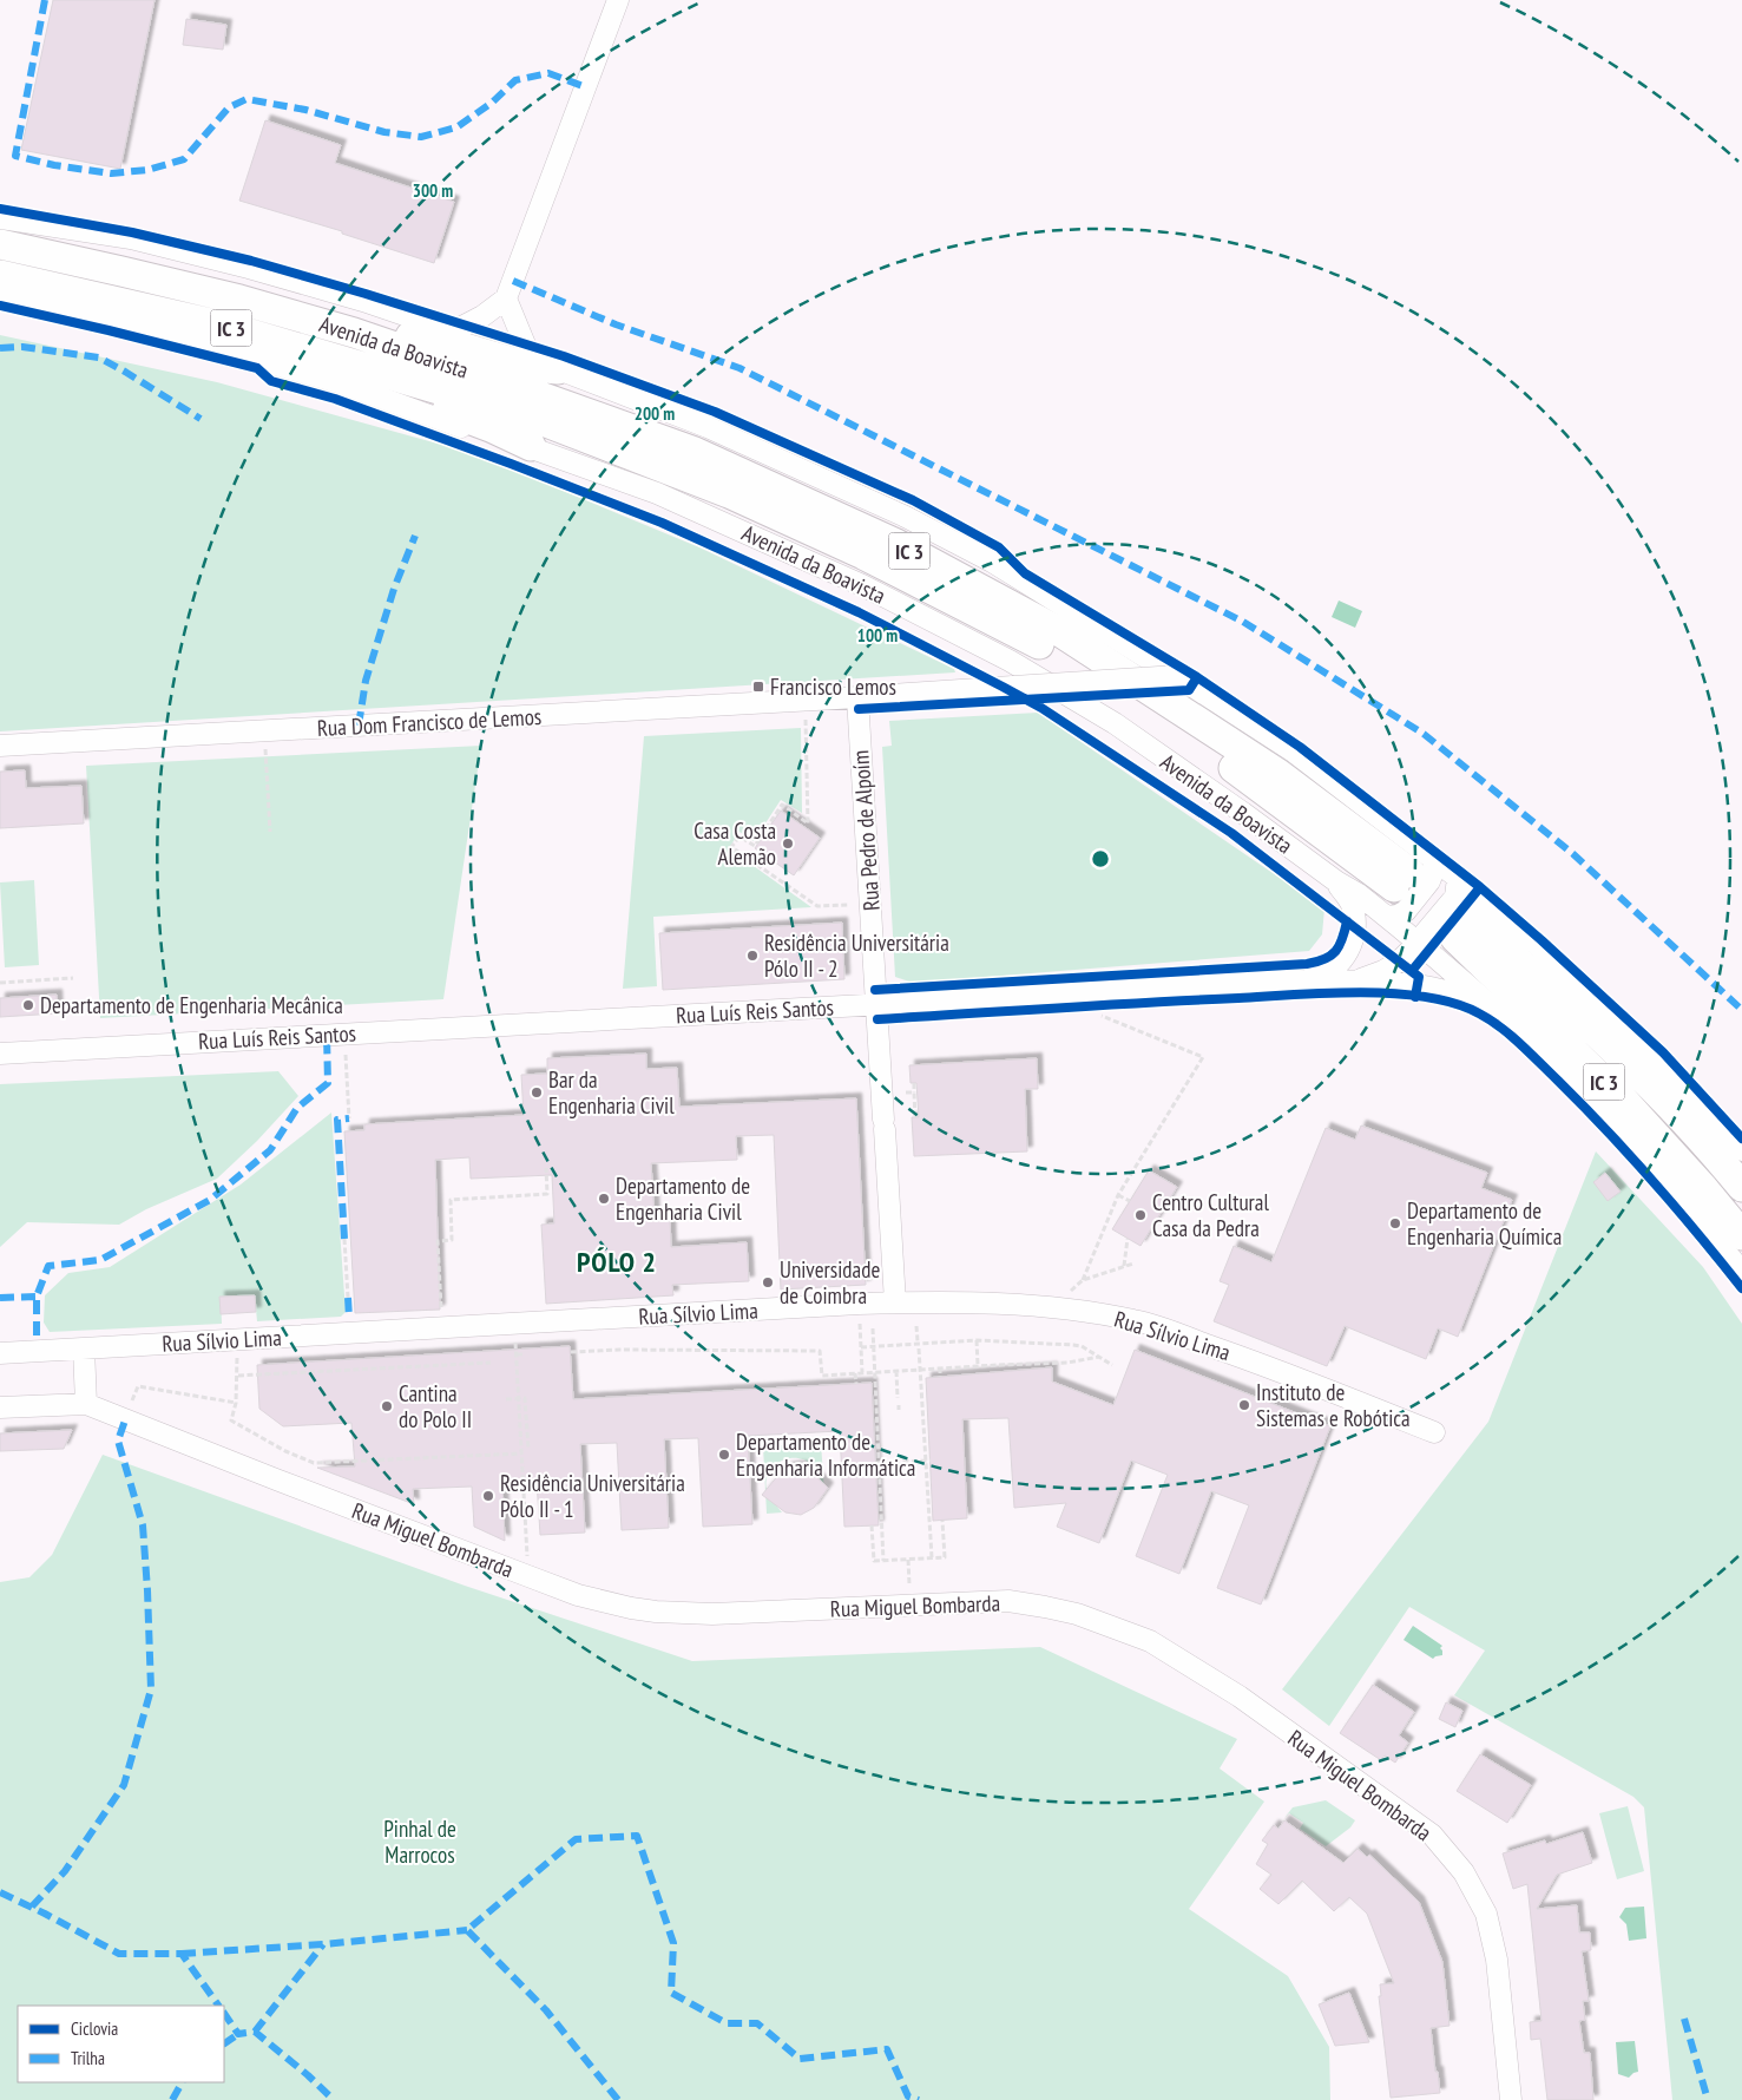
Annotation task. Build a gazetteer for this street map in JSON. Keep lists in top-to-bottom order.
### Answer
{
  "streets": {
    "highway": ["IC 3", "Avenida da Boavista"],
    "street": [
      "Rua Dom Francisco de Lemos",
      "Rua Pedro de Alpoím",
      "Rua Luís Reis Santos",
      "Rua Sílvio Lima",
      "Rua Miguel Bombarda"
    ]
  },
  "crossings": [
    ["Avenida da Boavista", "Rua Luís Reis Santos"],
    ["Rua Dom Francisco de Lemos", "Rua Pedro de Alpoím"],
    ["Rua Pedro de Alpoím", "Rua Luís Reis Santos"],
    ["Rua Pedro de Alpoím", "Rua Sílvio Lima"]
  ],
  "districts": ["PÓLO 2"],
  "parks": ["Pinhal de Marrocos"],
  "places": {
    "transit": ["Francisco Lemos"],
    "other": [
      "Casa Costa Alemão",
      "Residência Universitária Pólo II - 2",
      "Departamento de Engenharia Mecânica",
      "Bar da Engenharia Civil",
      "Departamento de Engenharia Civil",
      "Centro Cultural Casa da Pedra",
      "Departamento de Engenharia Química",
      "Universidade de Coimbra",
      "Instituto de Sistemas e Robótica",
      "Cantina do Polo II",
      "Departamento de Engenharia Informática",
      "Residência Universitária Pólo II - 1"
    ]
  },
  "legend": ["Ciclovia", "Trilha"],
  "rings": ["300 m", "200 m", "100 m"]
}
